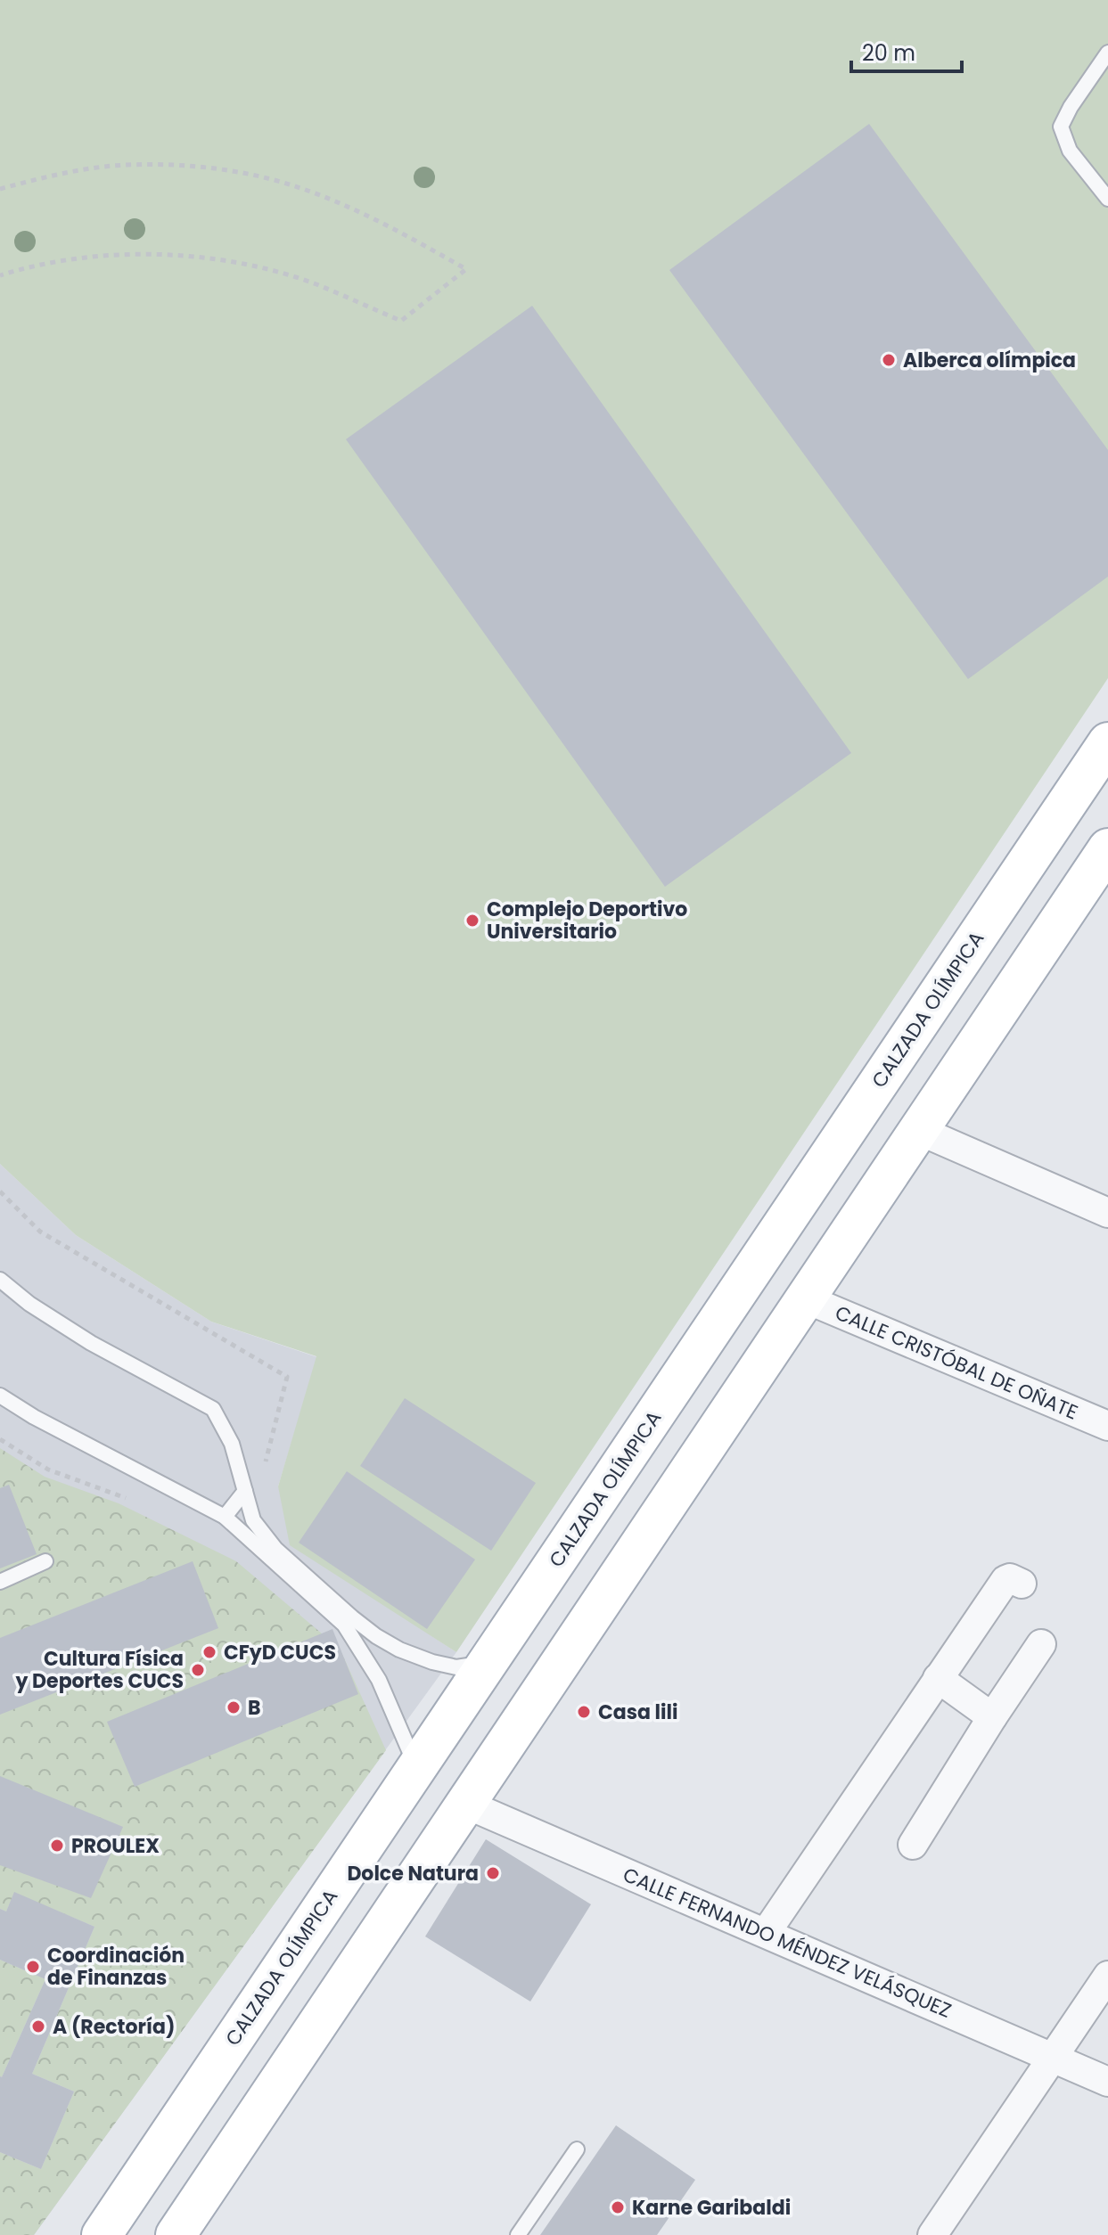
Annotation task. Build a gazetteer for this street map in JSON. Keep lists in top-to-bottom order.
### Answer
{
  "streets": {
    "main road": ["CALZADA OLÍMPICA"],
    "street": ["CALLE CRISTÓBAL DE OÑATE", "CALLE FERNANDO MÉNDEZ VELÁSQUEZ"]
  },
  "places": [
    "Alberca olímpica",
    "Complejo Deportivo Universitario",
    "CFyD CUCS",
    "Cultura Física y Deportes CUCS",
    "B",
    "Casa lili",
    "PROULEX",
    "Dolce Natura",
    "Coordinación de Finanzas",
    "A (Rectoría)",
    "Karne Garibaldi"
  ],
  "scale_bar": "20 m"
}
